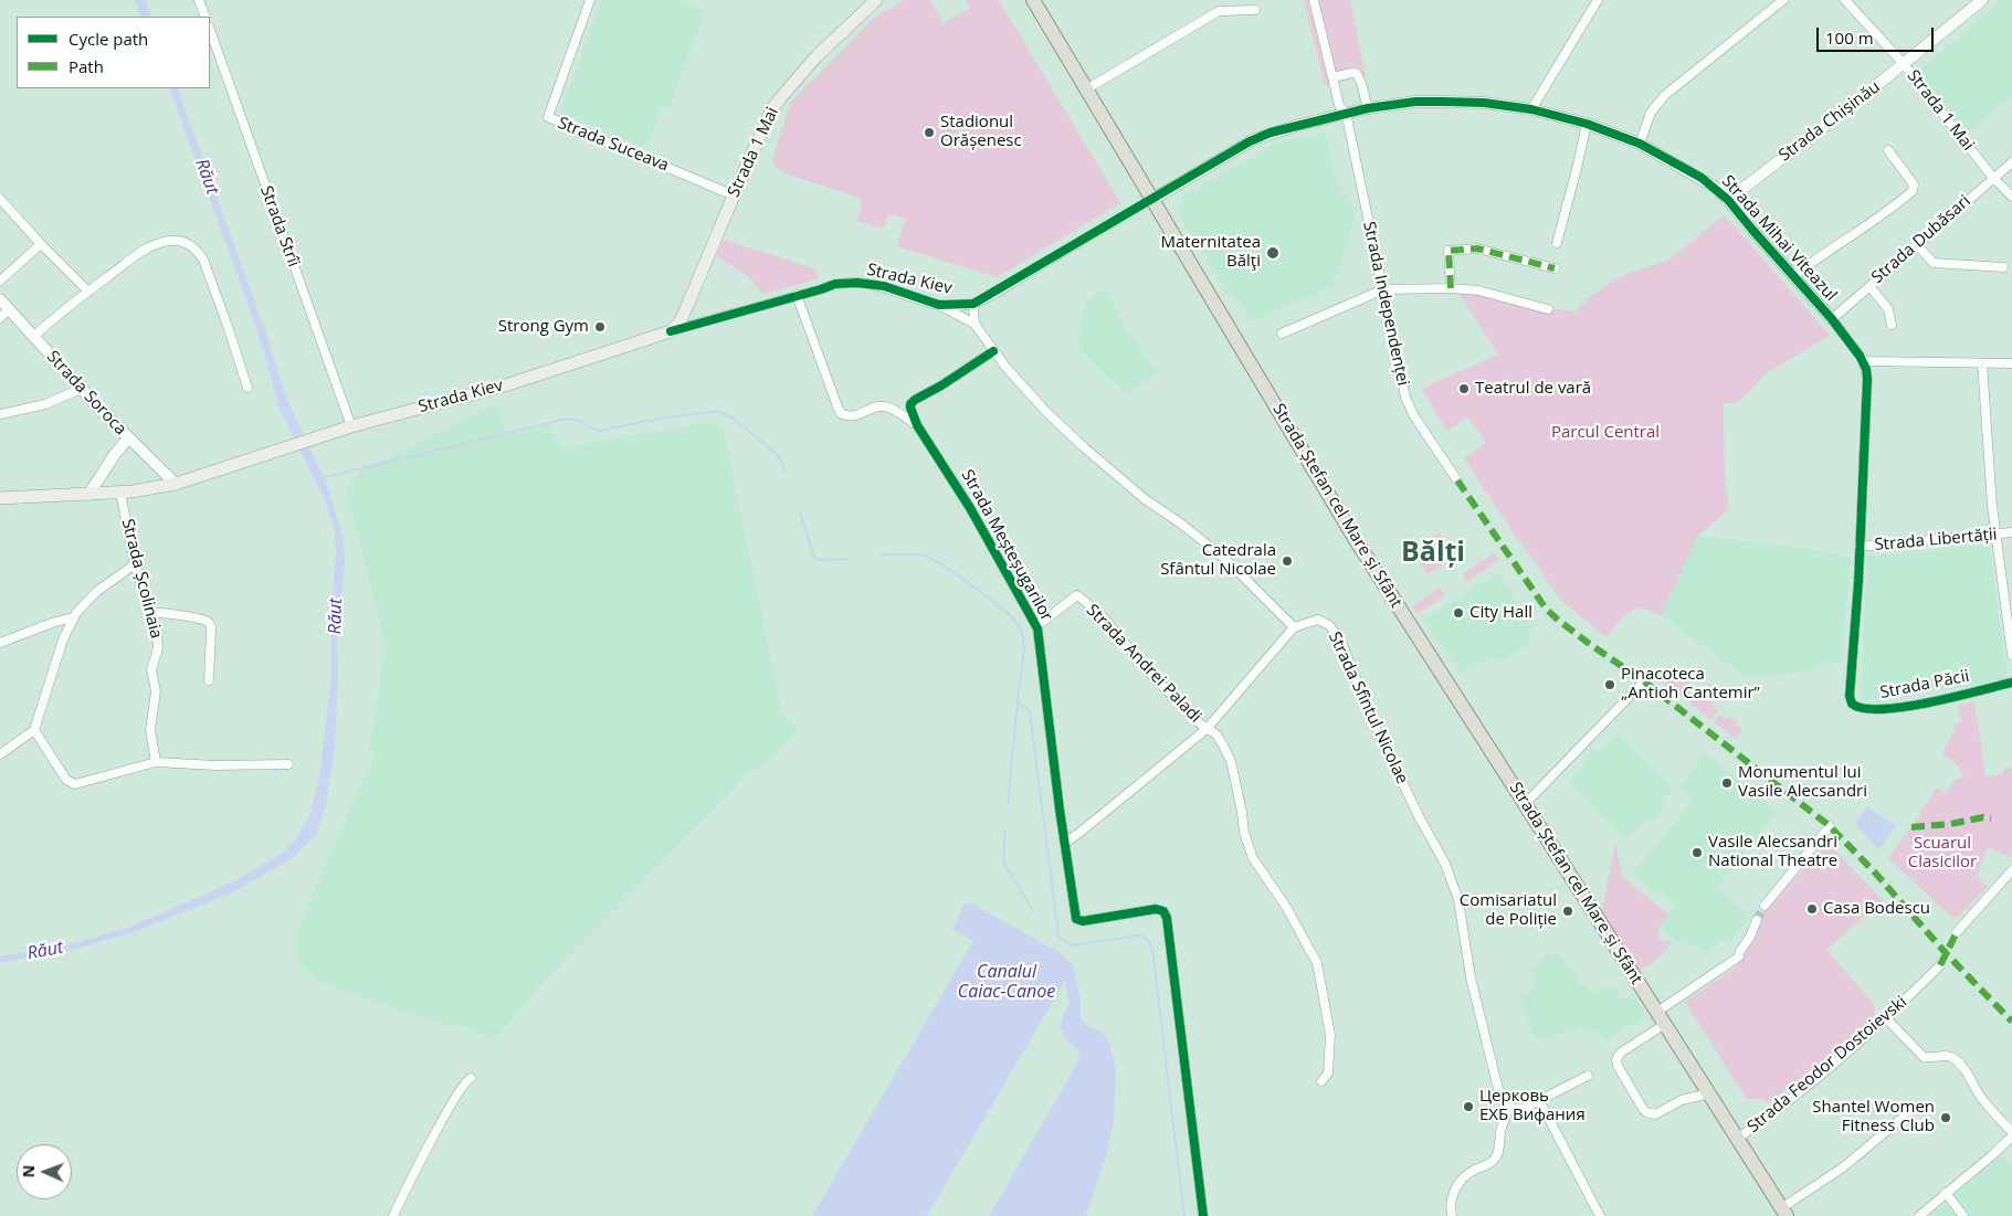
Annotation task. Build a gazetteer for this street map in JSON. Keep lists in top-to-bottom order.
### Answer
{
  "streets": {
    "main road": ["Strada 1 Mai", "Strada Kiev", "Strada Ștefan cel Mare și Sfânt"],
    "street": [
      "Strada Chișinău",
      "Strada Suceava",
      "Strada Strîi",
      "Strada Mihai Viteazul",
      "Strada Dubăsari",
      "Strada Independenței",
      "Strada Soroca",
      "Strada Libertății",
      "Strada Meșteșugarilor",
      "Strada Școlinaia",
      "Strada Andrei Paladi",
      "Strada Păcii",
      "Strada Sfîntul Nicolae",
      "Strada Fеodor Dostoievski"
    ]
  },
  "crossings": [
    ["Strada 1 Mai", "Strada Chișinău"],
    ["Strada 1 Mai", "Strada Suceava"],
    ["Strada 1 Mai", "Strada Dubăsari"],
    ["Strada 1 Mai", "Strada Kiev"],
    ["Strada Chișinău", "Strada Mihai Viteazul"],
    ["Strada Strîi", "Strada Kiev"],
    ["Strada Mihai Viteazul", "Strada Dubăsari"],
    ["Strada Mihai Viteazul", "Strada Kiev"],
    ["Strada Mihai Viteazul", "Strada Independenței"],
    ["Strada Mihai Viteazul", "Strada Ștefan cel Mare și Sfânt"],
    ["Strada Kiev", "Strada Soroca"],
    ["Strada Kiev", "Strada Ștefan cel Mare și Sfânt"],
    ["Strada Kiev", "Strada Școlinaia"],
    ["Strada Ștefan cel Mare și Sfânt", "Strada Fеodor Dostoievski"],
    ["Strada Libertății", "Strada Păcii"],
    ["Strada Meșteșugarilor", "Strada Andrei Paladi"]
  ],
  "districts": ["Bălți"],
  "water": ["Răut", "Canalul Caiac-Canoe"],
  "parks": ["Parcul Central", "Scuarul Clasicilor"],
  "places": [
    "Stadionul Orășenesc",
    "Maternitatea Bălţi",
    "Strong Gym",
    "Teatrul de vară",
    "Catedrala Sfântul Nicolae",
    "City Hall",
    "Pinacoteca „Antioh Cantemir”",
    "Monumentul lui Vasile Alecsandri",
    "Vasile Alecsandri National Theatre",
    "Casa Bodescu",
    "Comisariatul de Poliție",
    "Церковь ЕХБ Вифания",
    "Shantel Women Fitness Club"
  ],
  "legend": ["Cycle path", "Path"],
  "scale_bar": "100 m",
  "north": "left"
}
